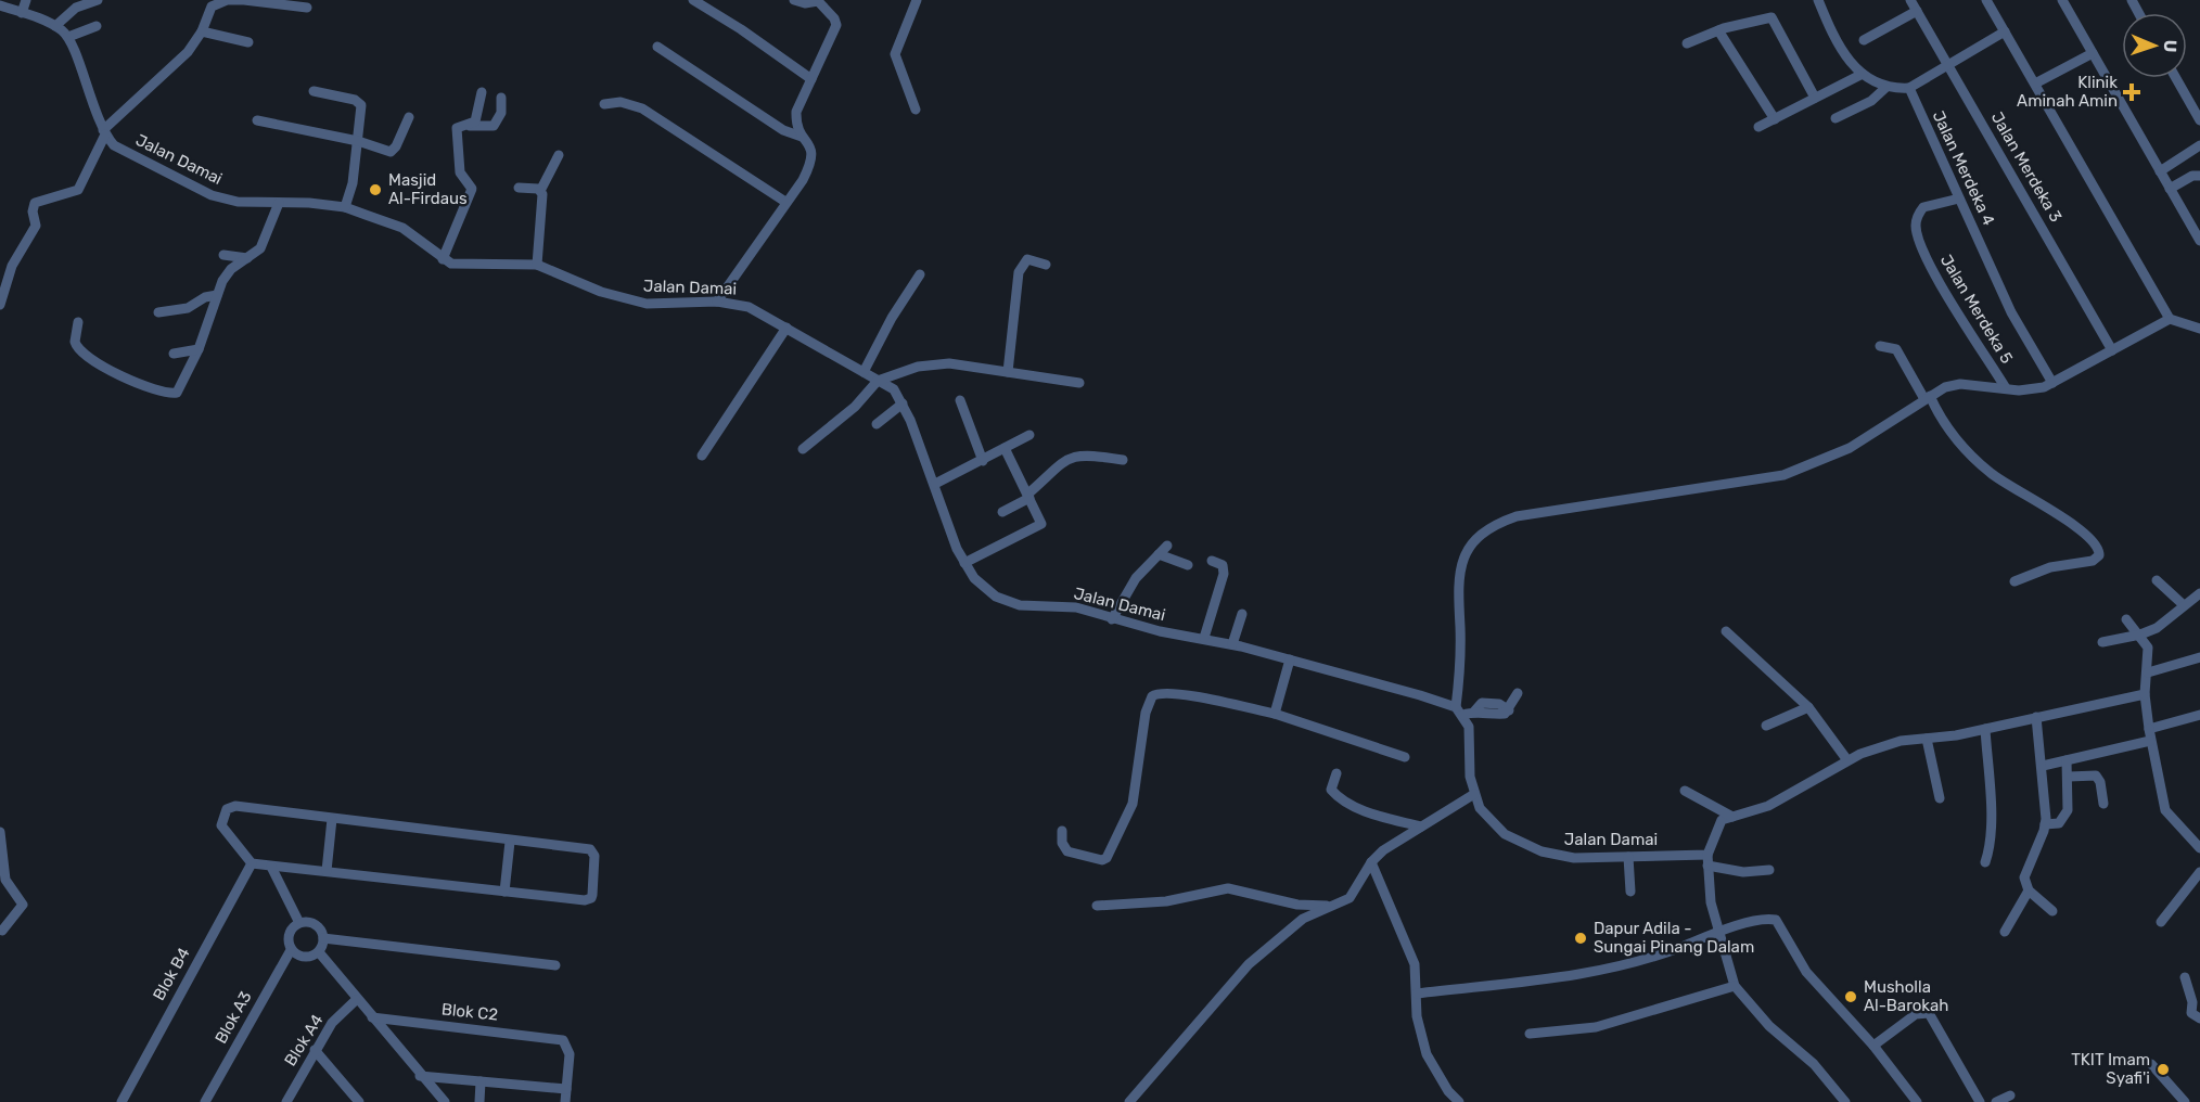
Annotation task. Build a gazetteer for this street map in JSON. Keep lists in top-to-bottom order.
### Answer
{
  "streets": {
    "street": [
      "Jalan Damai",
      "Jalan Merdeka 3",
      "Jalan Merdeka 4",
      "Jalan Merdeka 5",
      "Blok B4",
      "Blok C2",
      "Blok A3",
      "Blok A4"
    ]
  },
  "crossings": [
    ["Jalan Merdeka 4", "Jalan Merdeka 5"]
  ],
  "places": {
    "health": ["Klinik Aminah Amin"],
    "other": [
      "Masjid Al-Firdaus",
      "Dapur Adila - Sungai Pinang Dalam",
      "Musholla Al-Barokah",
      "TKIT Imam Syafi'i"
    ]
  },
  "north": "right"
}
